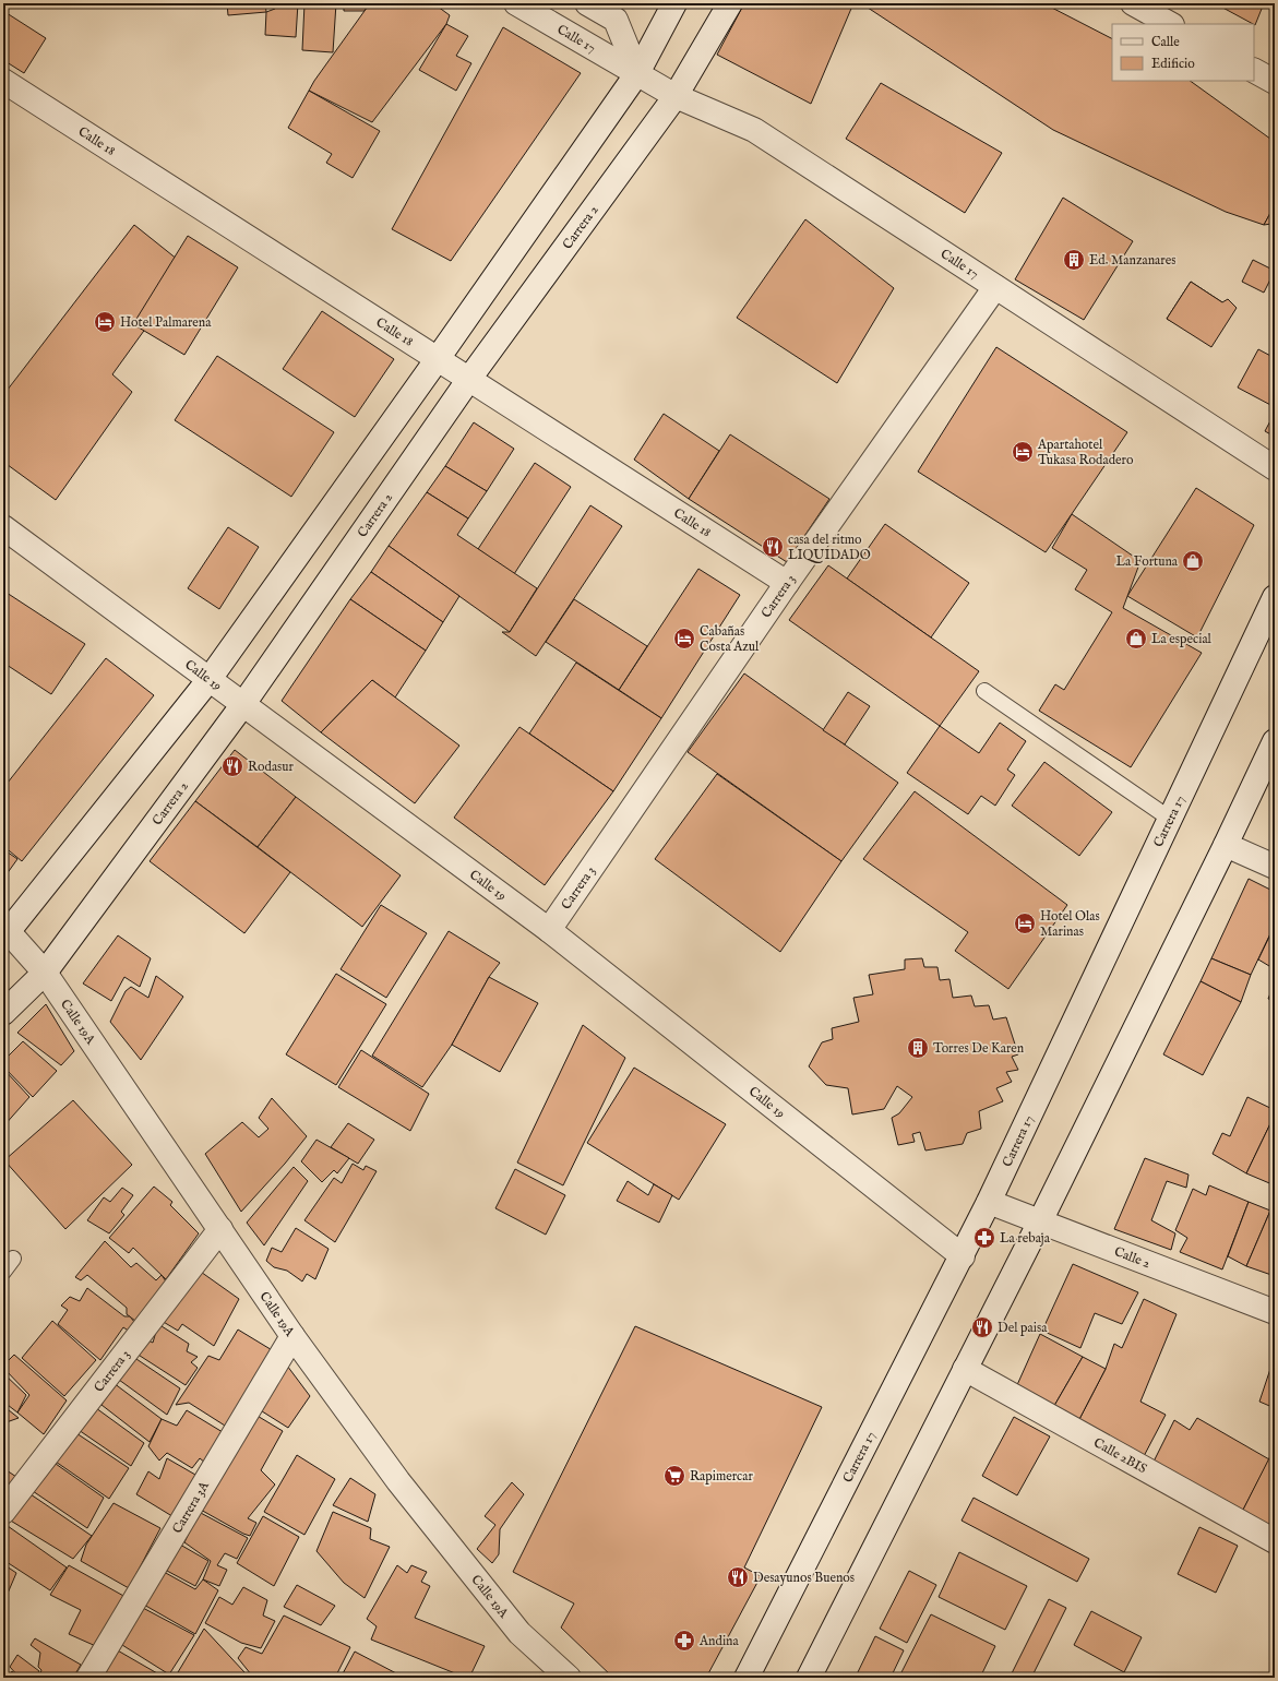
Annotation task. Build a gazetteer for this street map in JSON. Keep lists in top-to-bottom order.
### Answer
{
  "streets": {
    "street": [
      "Calle 17",
      "Calle 18",
      "Carrera 2",
      "Carrera 3",
      "Calle 19",
      "Carrera 17",
      "Calle 19A",
      "Calle 2",
      "Calle 2BIS",
      "Carrera 3A"
    ]
  },
  "crossings": [
    ["Calle 17", "Carrera 2"],
    ["Calle 17", "Carrera 3"],
    ["Calle 18", "Carrera 2"],
    ["Calle 18", "Carrera 3"],
    ["Carrera 2", "Calle 19"],
    ["Carrera 2", "Calle 19A"],
    ["Carrera 3", "Calle 19"],
    ["Carrera 3", "Calle 19A"],
    ["Calle 19", "Carrera 17"],
    ["Carrera 17", "Calle 2"],
    ["Calle 19A", "Carrera 3A"]
  ],
  "places": {
    "building": ["Ed. Manzanares", "Torres De Karen"],
    "hotel": [
      "Hotel Palmarena",
      "Apartahotel Tukasa Rodadero",
      "Cabañas Costa Azul",
      "Hotel Olas Marinas"
    ],
    "restaurant": [
      "casa del ritmo LIQUIDADO",
      "Rodasur",
      "Del paisa",
      "Desayunos Buenos"
    ],
    "shop": ["La Fortuna", "La especial"],
    "pharmacy": ["La rebaja", "Andina"],
    "supermarket": ["Rapimercar"]
  },
  "legend": ["Calle", "Edificio"]
}
